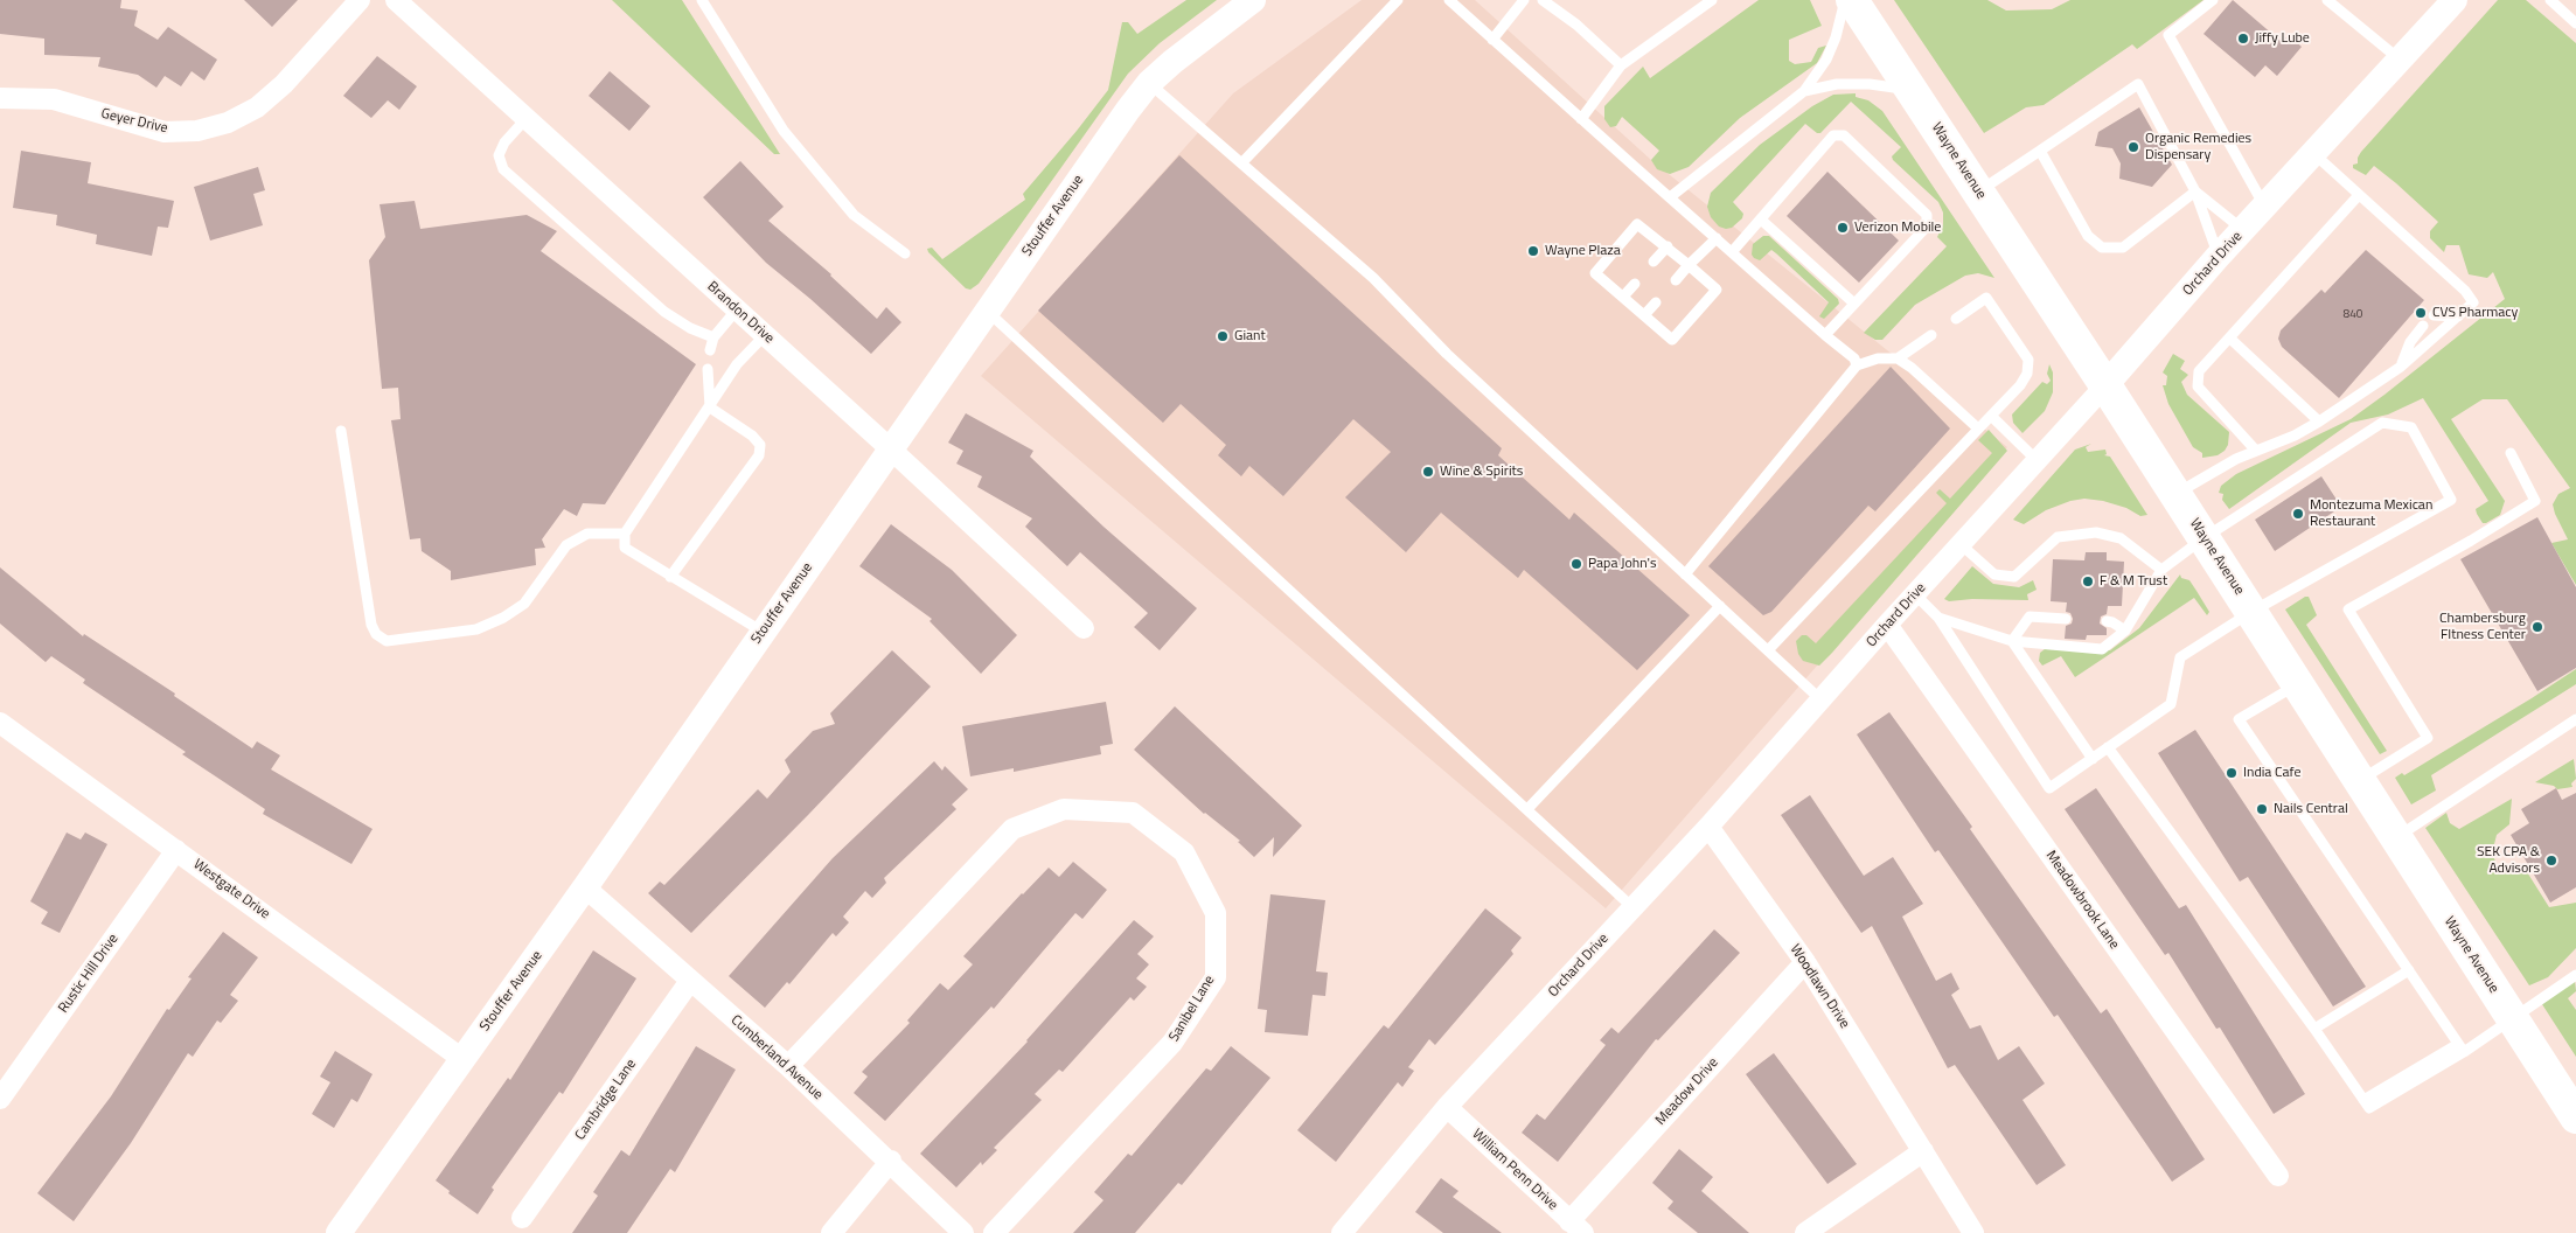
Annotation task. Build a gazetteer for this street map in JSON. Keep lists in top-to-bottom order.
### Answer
{
  "streets": {
    "main road": ["Wayne Avenue"],
    "street": [
      "Geyer Drive",
      "Stouffer Avenue",
      "Orchard Drive",
      "Brandon Drive",
      "Westgate Drive",
      "Meadowbrook Lane",
      "Rustic Hill Drive",
      "Woodlawn Drive",
      "Sanibel Lane",
      "Cumberland Avenue",
      "Meadow Drive",
      "Cambridge Lane",
      "William Penn Drive"
    ]
  },
  "crossings": [
    ["Wayne Avenue", "Orchard Drive"],
    ["Stouffer Avenue", "Brandon Drive"],
    ["Stouffer Avenue", "Westgate Drive"],
    ["Stouffer Avenue", "Cumberland Avenue"],
    ["Orchard Drive", "Meadowbrook Lane"],
    ["Orchard Drive", "Woodlawn Drive"],
    ["Orchard Drive", "William Penn Drive"],
    ["Westgate Drive", "Rustic Hill Drive"],
    ["Woodlawn Drive", "Meadow Drive"],
    ["Sanibel Lane", "Cumberland Avenue"],
    ["Cumberland Avenue", "Cambridge Lane"],
    ["Meadow Drive", "William Penn Drive"]
  ],
  "places": [
    "Jiffy Lube",
    "Organic Remedies Dispensary",
    "Verizon Mobile",
    "Wayne Plaza",
    "CVS Pharmacy",
    "Giant",
    "Wine & Spirits",
    "Montezuma Mexican Restaurant",
    "Papa John's",
    "F & M Trust",
    "Chambersburg FItness Center",
    "India Cafe",
    "Nails Central",
    "SEK CPA & Advisors"
  ],
  "house_numbers": ["840"]
}
